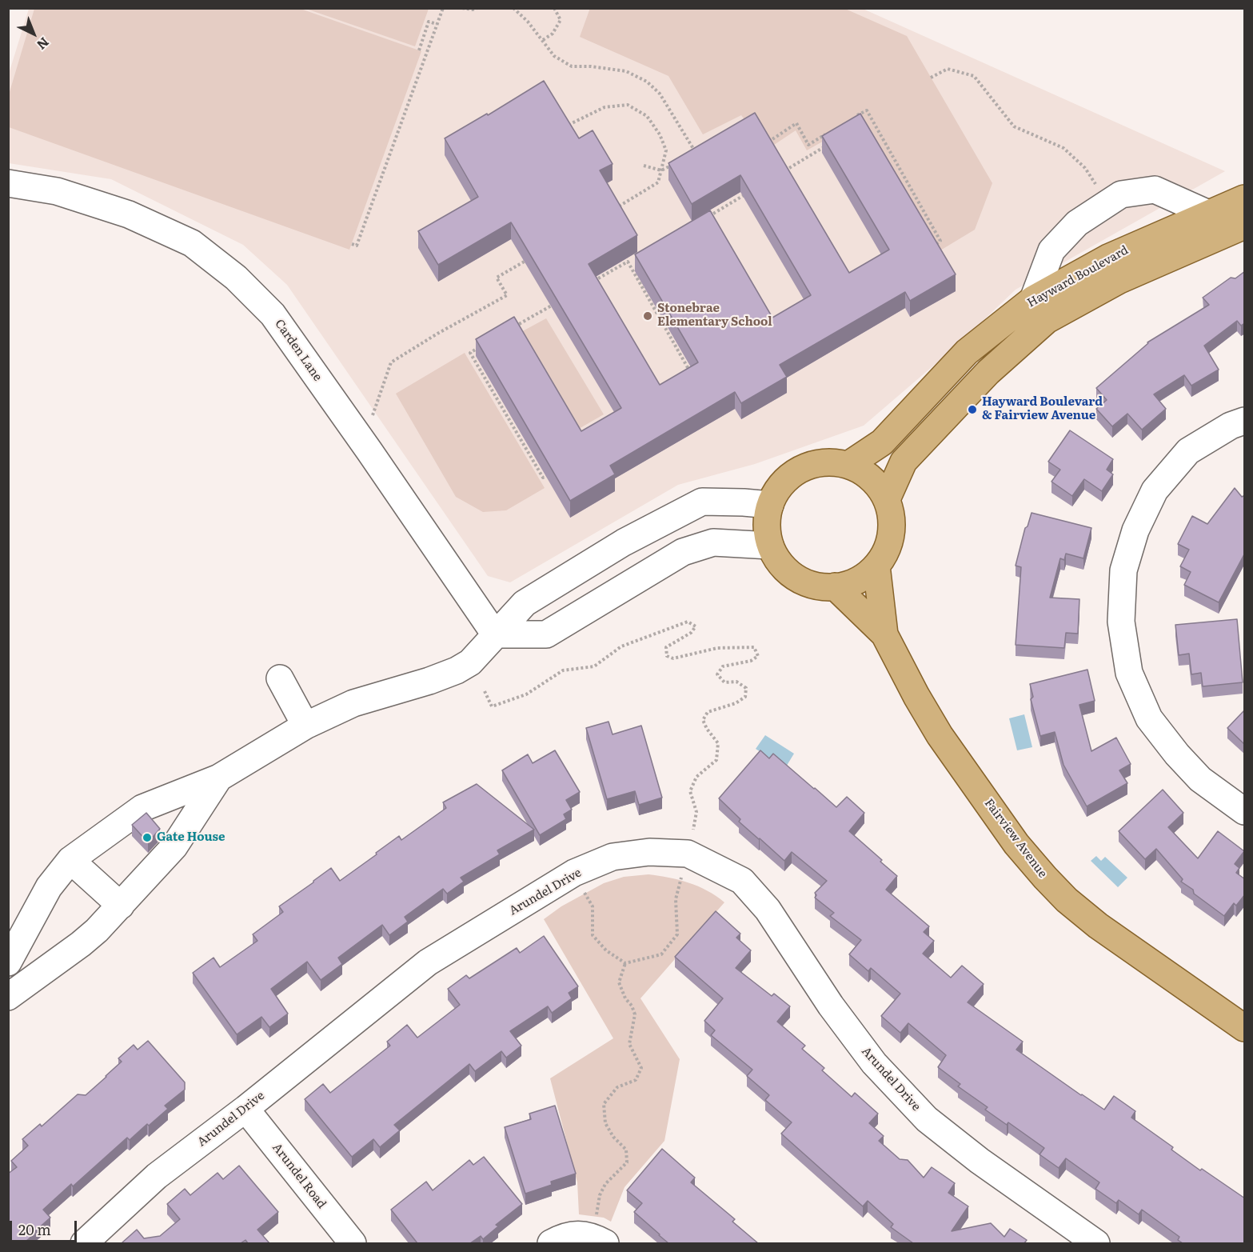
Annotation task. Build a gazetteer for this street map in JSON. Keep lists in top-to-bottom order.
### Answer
{
  "streets": {
    "main road": ["Hayward Boulevard", "Fairview Avenue"],
    "street": ["Carden Lane", "Arundel Drive", "Arundel Road"]
  },
  "crossings": [
    ["Hayward Boulevard", "Fairview Avenue"],
    ["Arundel Drive", "Arundel Road"]
  ],
  "places": ["Stonebrae Elementary School", "Hayward Boulevard & Fairview Avenue", "Gate House"],
  "scale_bar": "20 m",
  "north": "bottom right"
}
